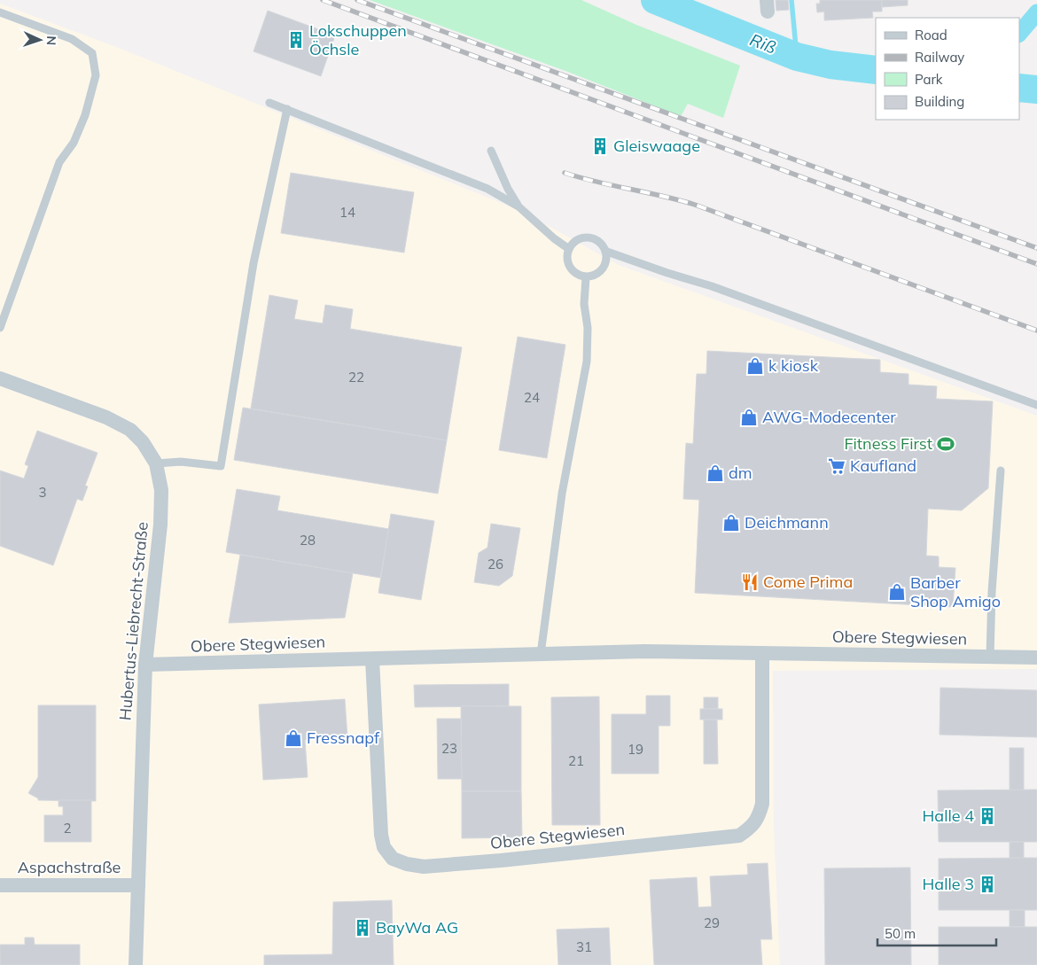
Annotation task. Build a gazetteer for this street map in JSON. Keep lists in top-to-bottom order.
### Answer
{
  "streets": {
    "street": ["Hubertus-Liebrecht-Straße", "Obere Stegwiesen", "Aspachstraße"]
  },
  "crossings": [
    ["Hubertus-Liebrecht-Straße", "Obere Stegwiesen"],
    ["Hubertus-Liebrecht-Straße", "Aspachstraße"]
  ],
  "water": ["Riß"],
  "places": {
    "building": [
      "Lokschuppen Öchsle",
      "Gleiswaage",
      "Halle 4",
      "Halle 3",
      "BayWa AG"
    ],
    "shop": [
      "k kiosk",
      "AWG-Modecenter",
      "dm",
      "Deichmann",
      "Barber Shop Amigo",
      "Fressnapf"
    ],
    "sports": ["Fitness First"],
    "supermarket": ["Kaufland"],
    "restaurant": ["Come Prima"]
  },
  "house_numbers": [
    "14",
    "22",
    "24",
    "3",
    "28",
    "26",
    "23",
    "19",
    "21",
    "2",
    "29",
    "31"
  ],
  "legend": [
    "Road",
    "Railway",
    "Park",
    "Building"
  ],
  "scale_bar": "50 m",
  "north": "right"
}
